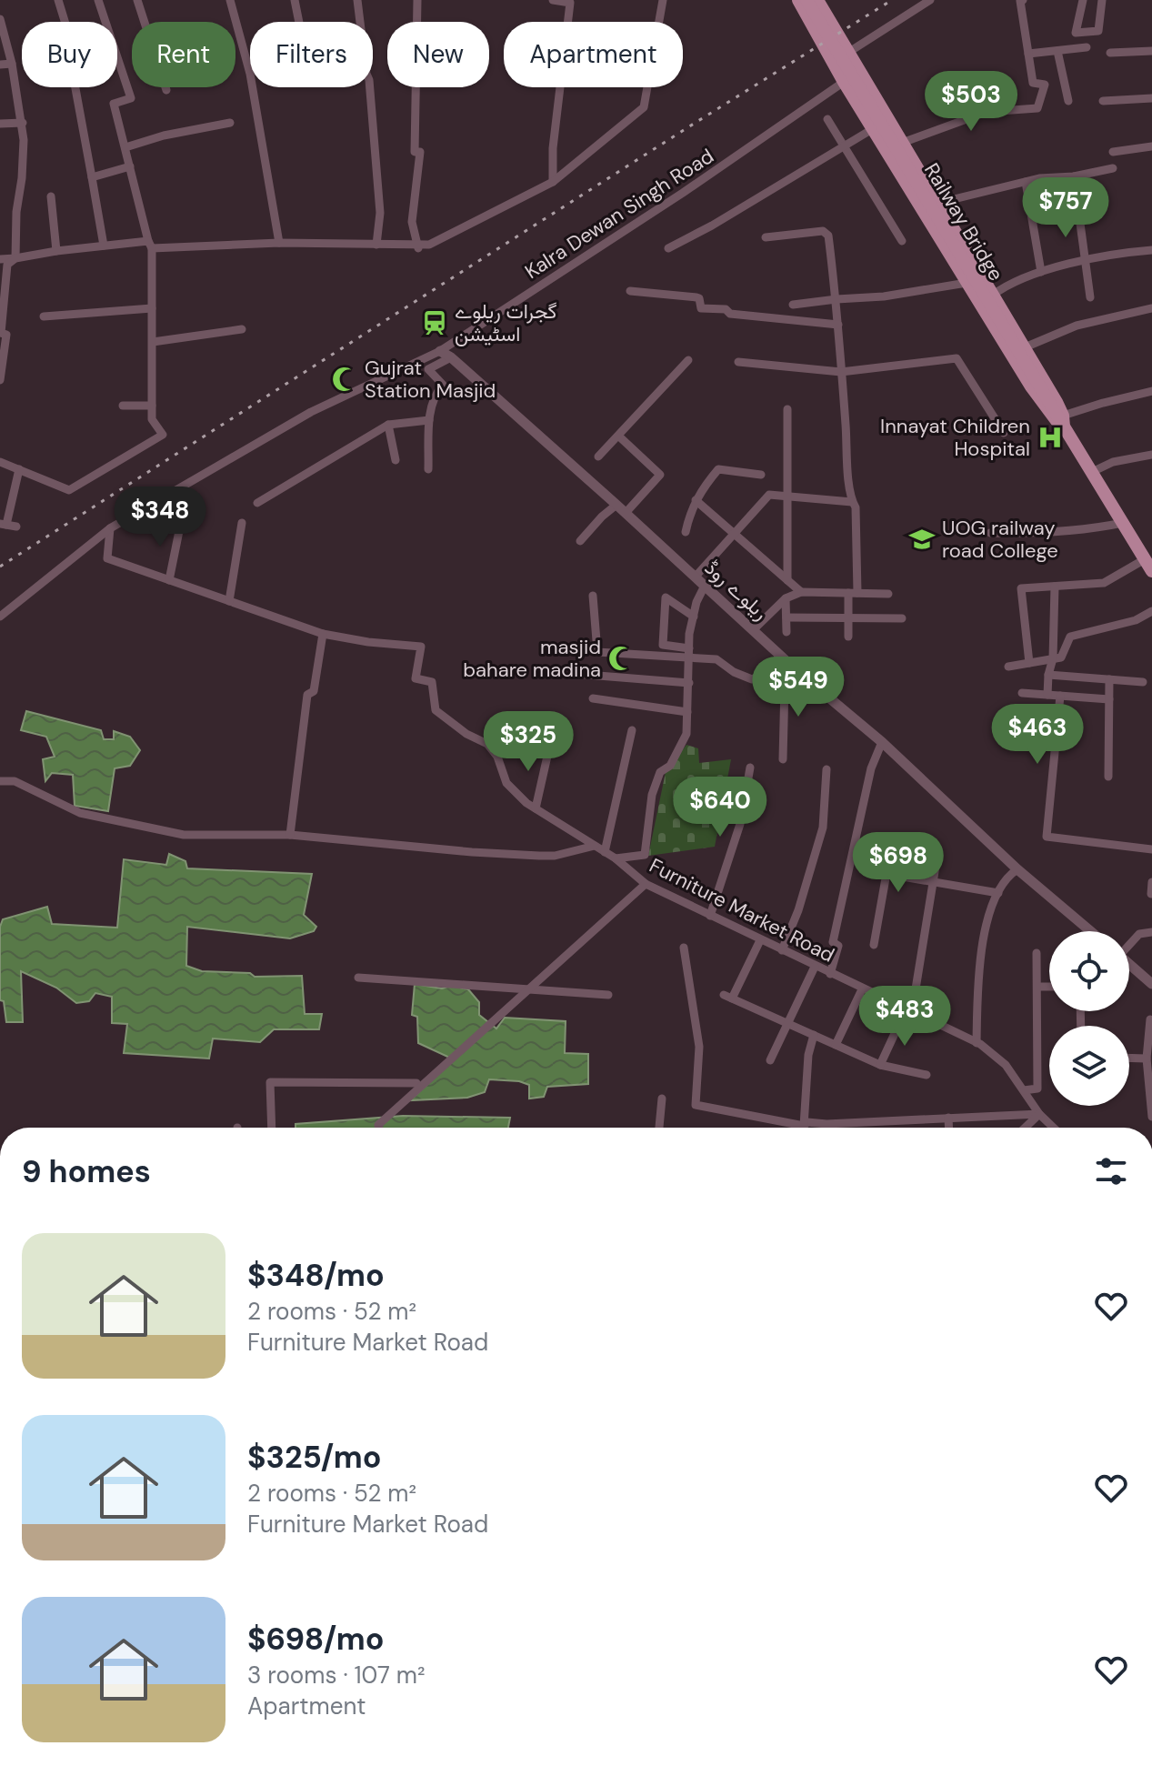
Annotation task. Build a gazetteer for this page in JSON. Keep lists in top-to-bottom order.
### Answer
{
  "streets": {
    "main road": ["Railway Bridge"],
    "street": ["Kalra Dewan Singh Road", "ریلوے روڈ", "Furniture Market Road"]
  },
  "crossings": [
    ["Kalra Dewan Singh Road", "ریلوے روڈ"],
    ["Kalra Dewan Singh Road", "Furniture Market Road"],
    ["ریلوے روڈ", "Furniture Market Road"]
  ],
  "places": {
    "station": ["گجرات ریلوے اسٹیشن"],
    "mosque": ["Gujrat Station Masjid", "masjid bahare madina"],
    "hospital": ["Innayat Children Hospital"],
    "school or university": ["UOG railway road College"]
  },
  "page": {
    "chip": [
      "Buy",
      "Rent",
      "Filters",
      "New",
      "Apartment"
    ],
    "price": [
      "$503",
      "$757",
      "$348",
      "$549",
      "$463",
      "$325",
      "$640",
      "$698",
      "$483"
    ],
    "heading": "9 homes",
    "list": [
      {
        "name": "$348/mo",
        "note": "2 rooms · 52 m² · Furniture Market Road"
      },
      {
        "name": "$325/mo",
        "note": "2 rooms · 52 m² · Furniture Market Road"
      },
      {
        "name": "$698/mo",
        "note": "3 rooms · 107 m² · Apartment"
      }
    ]
  }
}
